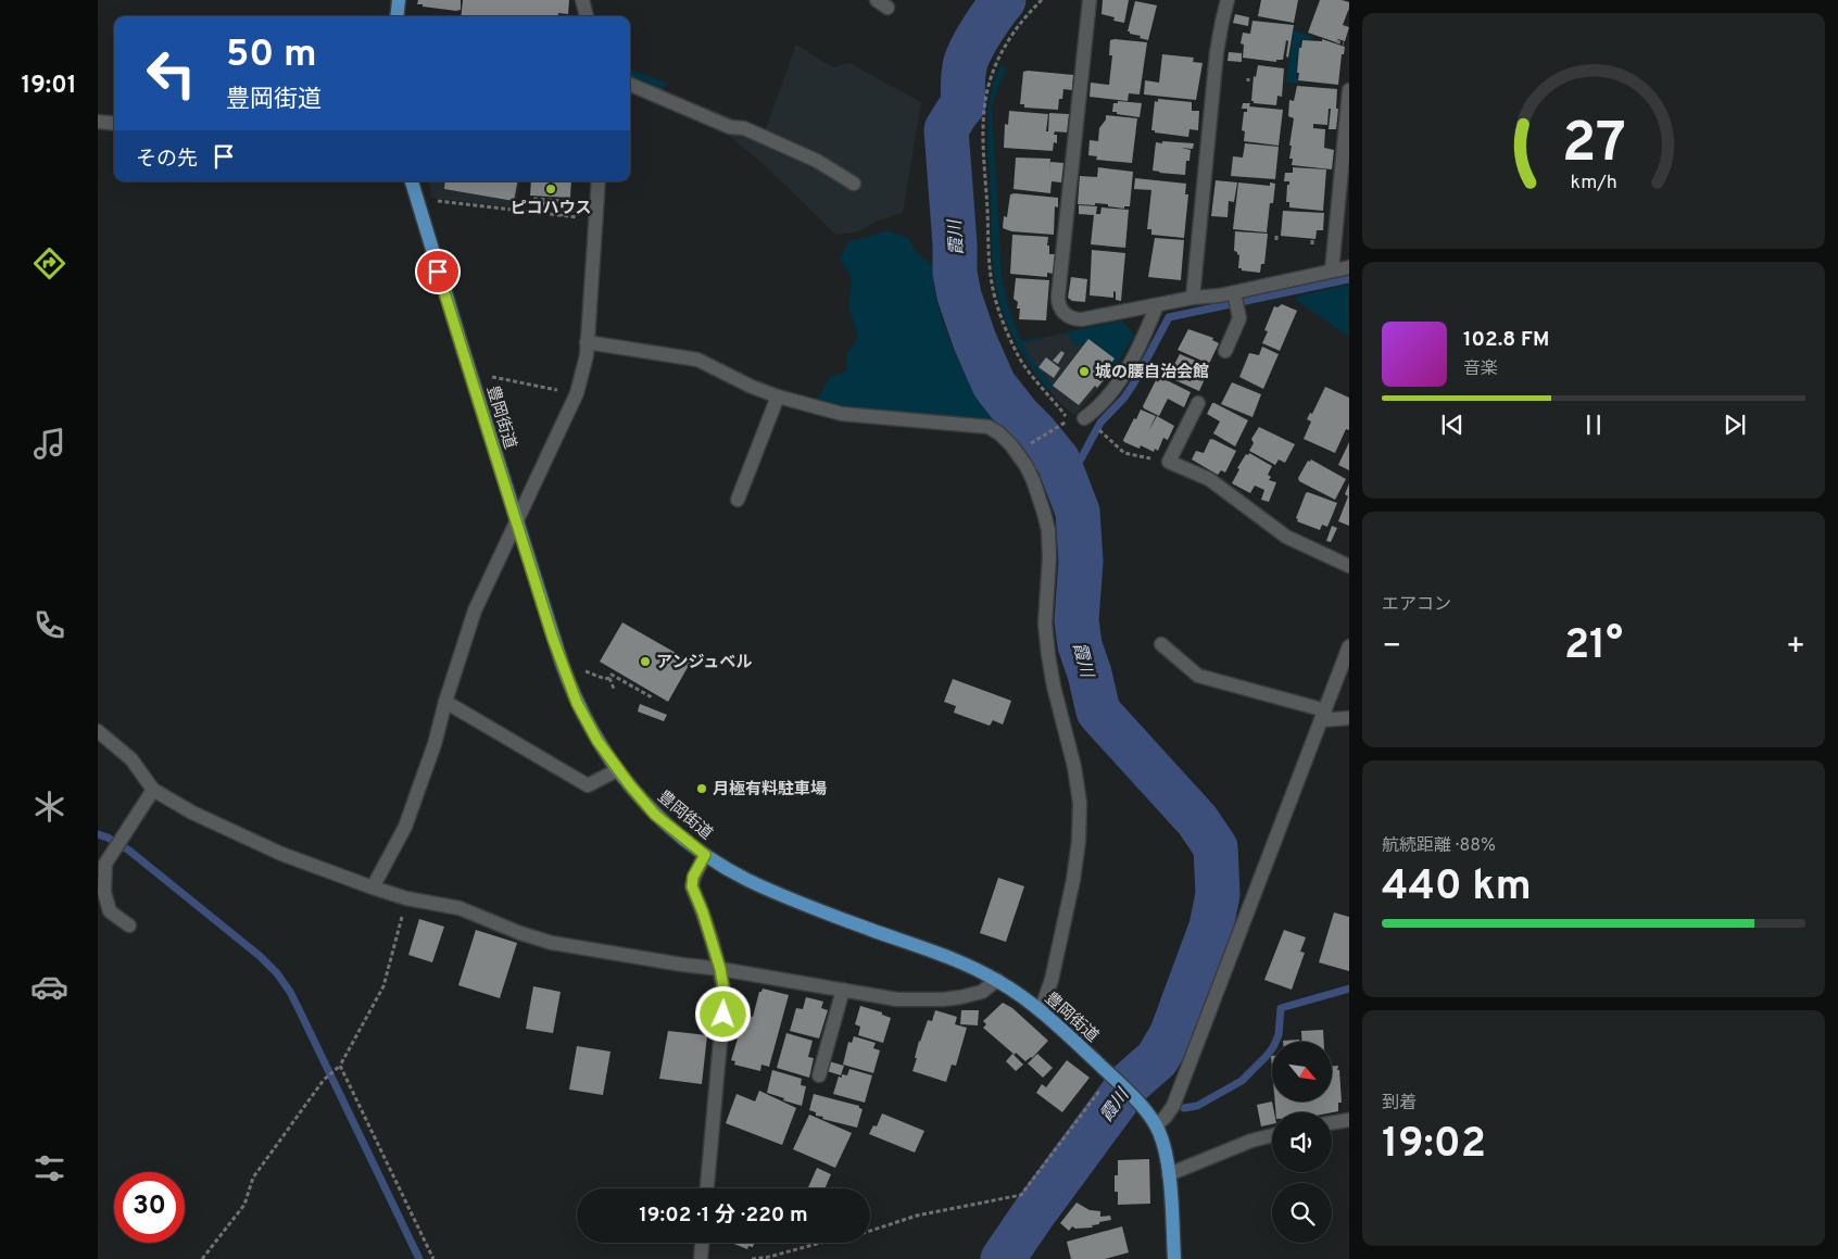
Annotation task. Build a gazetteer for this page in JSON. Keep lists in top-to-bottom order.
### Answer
{
  "streets": {
    "main road": ["豊岡街道"]
  },
  "water": ["霞川"],
  "places": [
    "ピコハウス",
    "城の腰自治会館",
    "アンジュベル",
    "月極有料駐車場"
  ],
  "north": "bottom right",
  "page": {
    "tabs": "19:01",
    "turn": ["50 m", "豊岡街道"],
    "then": "その先",
    "song": ["102.8 FM", "音楽"],
    "tile": [
      "エアコン",
      ["航続距離 · 88%", "440 km"],
      ["到着", "19:02"]
    ],
    "heat": ["−", "21°", "+"],
    "limit": "30",
    "trip": "19:02 · 1 分 · 220 m",
    "gauge": ["27", "km/h"]
  }
}
